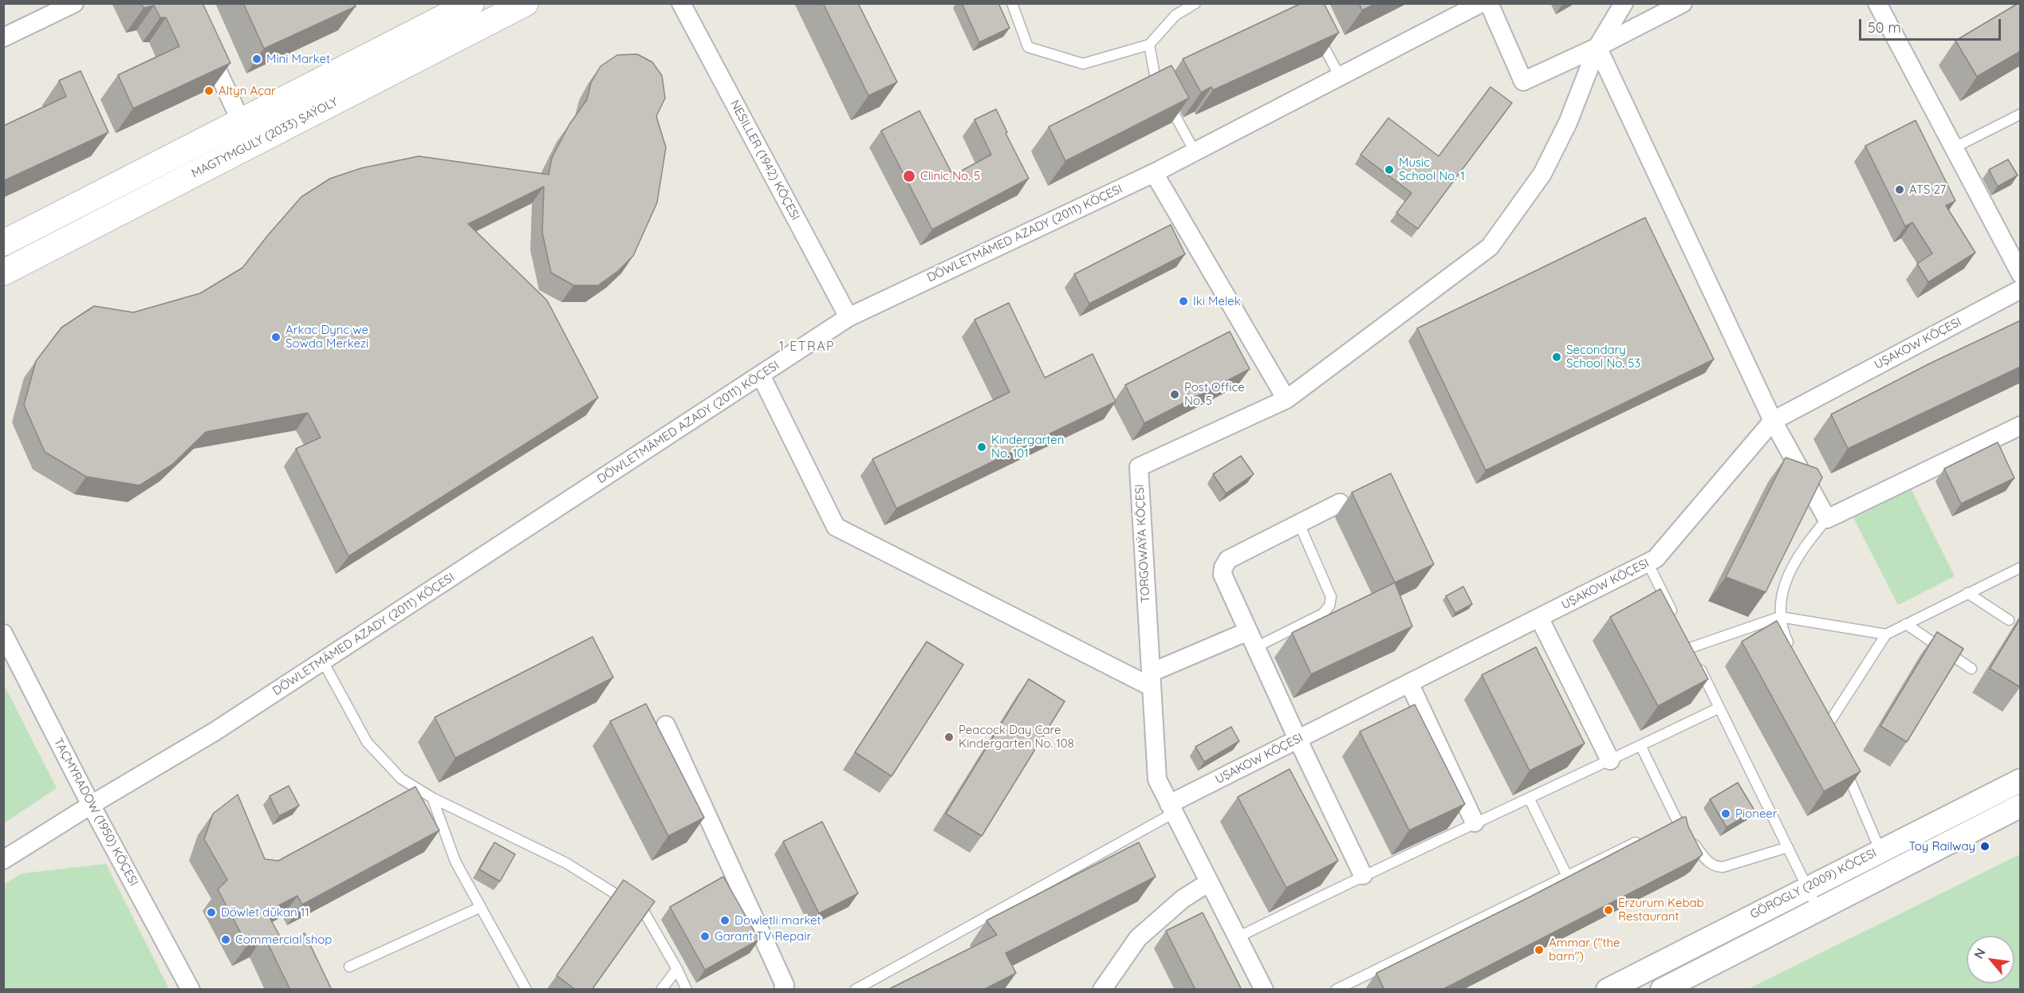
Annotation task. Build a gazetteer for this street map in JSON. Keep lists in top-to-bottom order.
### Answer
{
  "streets": {
    "main road": ["MAGTYMGULY (2033) ŞAÝOLY"],
    "street": [
      "NESILLER (1942) KÖÇESI",
      "DÖWLETMÄMED AZADY (2011) KÖÇESI",
      "UŞAKOW KÖÇESI",
      "TORGOWAÝA KÖÇESI",
      "TAÇMYRADOW (1950) KÖÇESI",
      "GÖROGLY (2009) KÖÇESI"
    ]
  },
  "crossings": [
    ["NESILLER (1942) KÖÇESI", "DÖWLETMÄMED AZADY (2011) KÖÇESI"],
    ["DÖWLETMÄMED AZADY (2011) KÖÇESI", "TAÇMYRADOW (1950) KÖÇESI"],
    ["UŞAKOW KÖÇESI", "TORGOWAÝA KÖÇESI"]
  ],
  "districts": ["1 ETRAP"],
  "places": [
    "Mini Market",
    "Altyn Açar",
    "Music School No. 1",
    "Clinic No. 5",
    "ATS 27",
    "Iki Melek",
    "Arkac Dync we Sowda Merkezi",
    "Secondary School No. 53",
    "Post Office No. 5",
    "Kindergarten No. 101",
    "Peacock Day Care Kindergarten No. 108",
    "Pioneer",
    "Toy Railway",
    "Erzurum Kebab Restaurant",
    "Döwlet dükan 11",
    "Dowletli market",
    "Garant TV Repair",
    "Commercial shop",
    "Ammar (\"the barn\")"
  ],
  "scale_bar": "50 m",
  "north": "top left"
}
